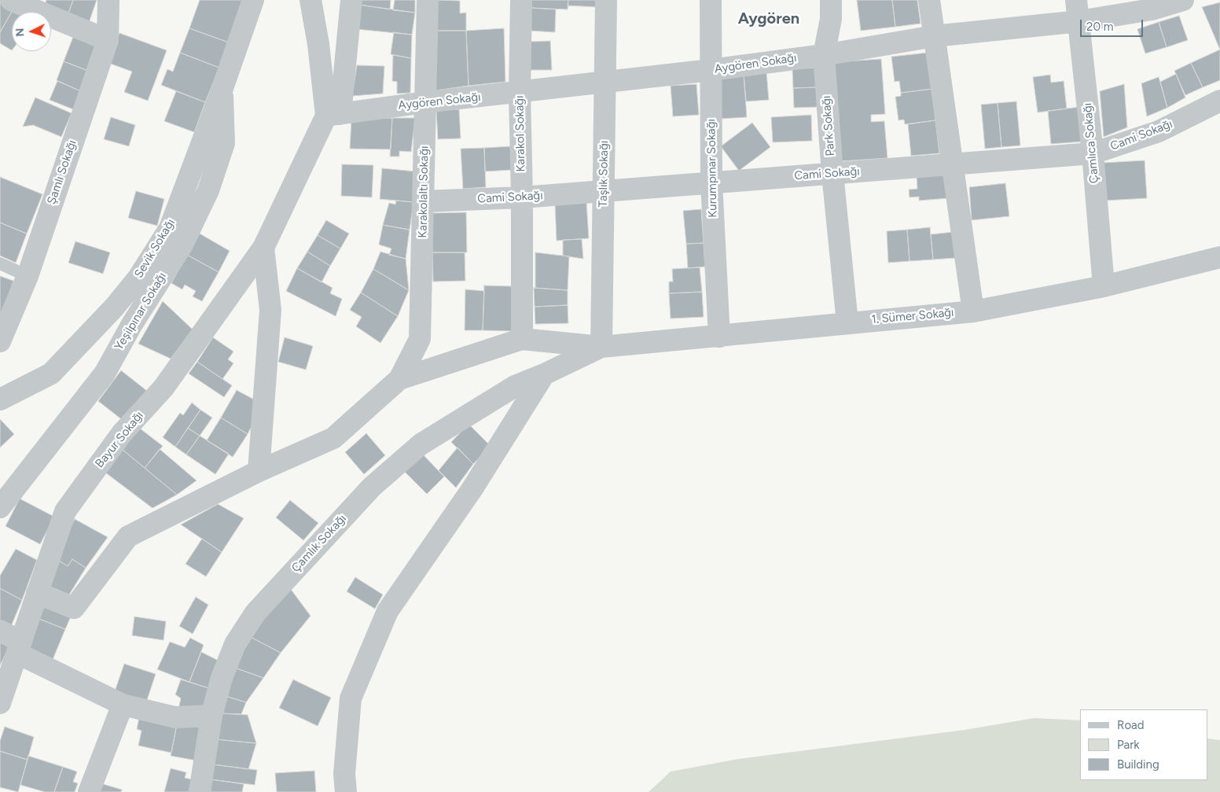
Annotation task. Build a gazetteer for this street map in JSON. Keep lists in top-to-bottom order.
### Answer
{
  "streets": {
    "street": [
      "Aygören Sokağı",
      "Park Sokağı",
      "Karakol Sokağı",
      "Cami Sokağı",
      "Çamlıca Sokağı",
      "Kurumpınar Sokağı",
      "Şamlı Sokağı",
      "Taşlık Sokağı",
      "Karakolaltı Sokağı",
      "Sevik Sokağı",
      "Yeşilpınar Sokağı",
      "1. Sümer Sokağı",
      "Bayur Sokağı",
      "Çamlık Sokağı"
    ]
  },
  "crossings": [
    ["Aygören Sokağı", "Park Sokağı"],
    ["Aygören Sokağı", "Karakol Sokağı"],
    ["Aygören Sokağı", "Çamlıca Sokağı"],
    ["Aygören Sokağı", "Kurumpınar Sokağı"],
    ["Aygören Sokağı", "Taşlık Sokağı"],
    ["Aygören Sokağı", "Karakolaltı Sokağı"],
    ["Aygören Sokağı", "Bayur Sokağı"],
    ["Park Sokağı", "Cami Sokağı"],
    ["Park Sokağı", "1. Sümer Sokağı"],
    ["Karakol Sokağı", "Cami Sokağı"],
    ["Cami Sokağı", "Çamlıca Sokağı"],
    ["Cami Sokağı", "Kurumpınar Sokağı"],
    ["Cami Sokağı", "Taşlık Sokağı"],
    ["Cami Sokağı", "Karakolaltı Sokağı"],
    ["Çamlıca Sokağı", "1. Sümer Sokağı"],
    ["Kurumpınar Sokağı", "1. Sümer Sokağı"],
    ["Taşlık Sokağı", "1. Sümer Sokağı"],
    ["Taşlık Sokağı", "Çamlık Sokağı"],
    ["Sevik Sokağı", "Yeşilpınar Sokağı"],
    ["1. Sümer Sokağı", "Çamlık Sokağı"]
  ],
  "districts": ["Aygören"],
  "legend": ["Road", "Park", "Building"],
  "scale_bar": "20 m",
  "north": "left"
}
